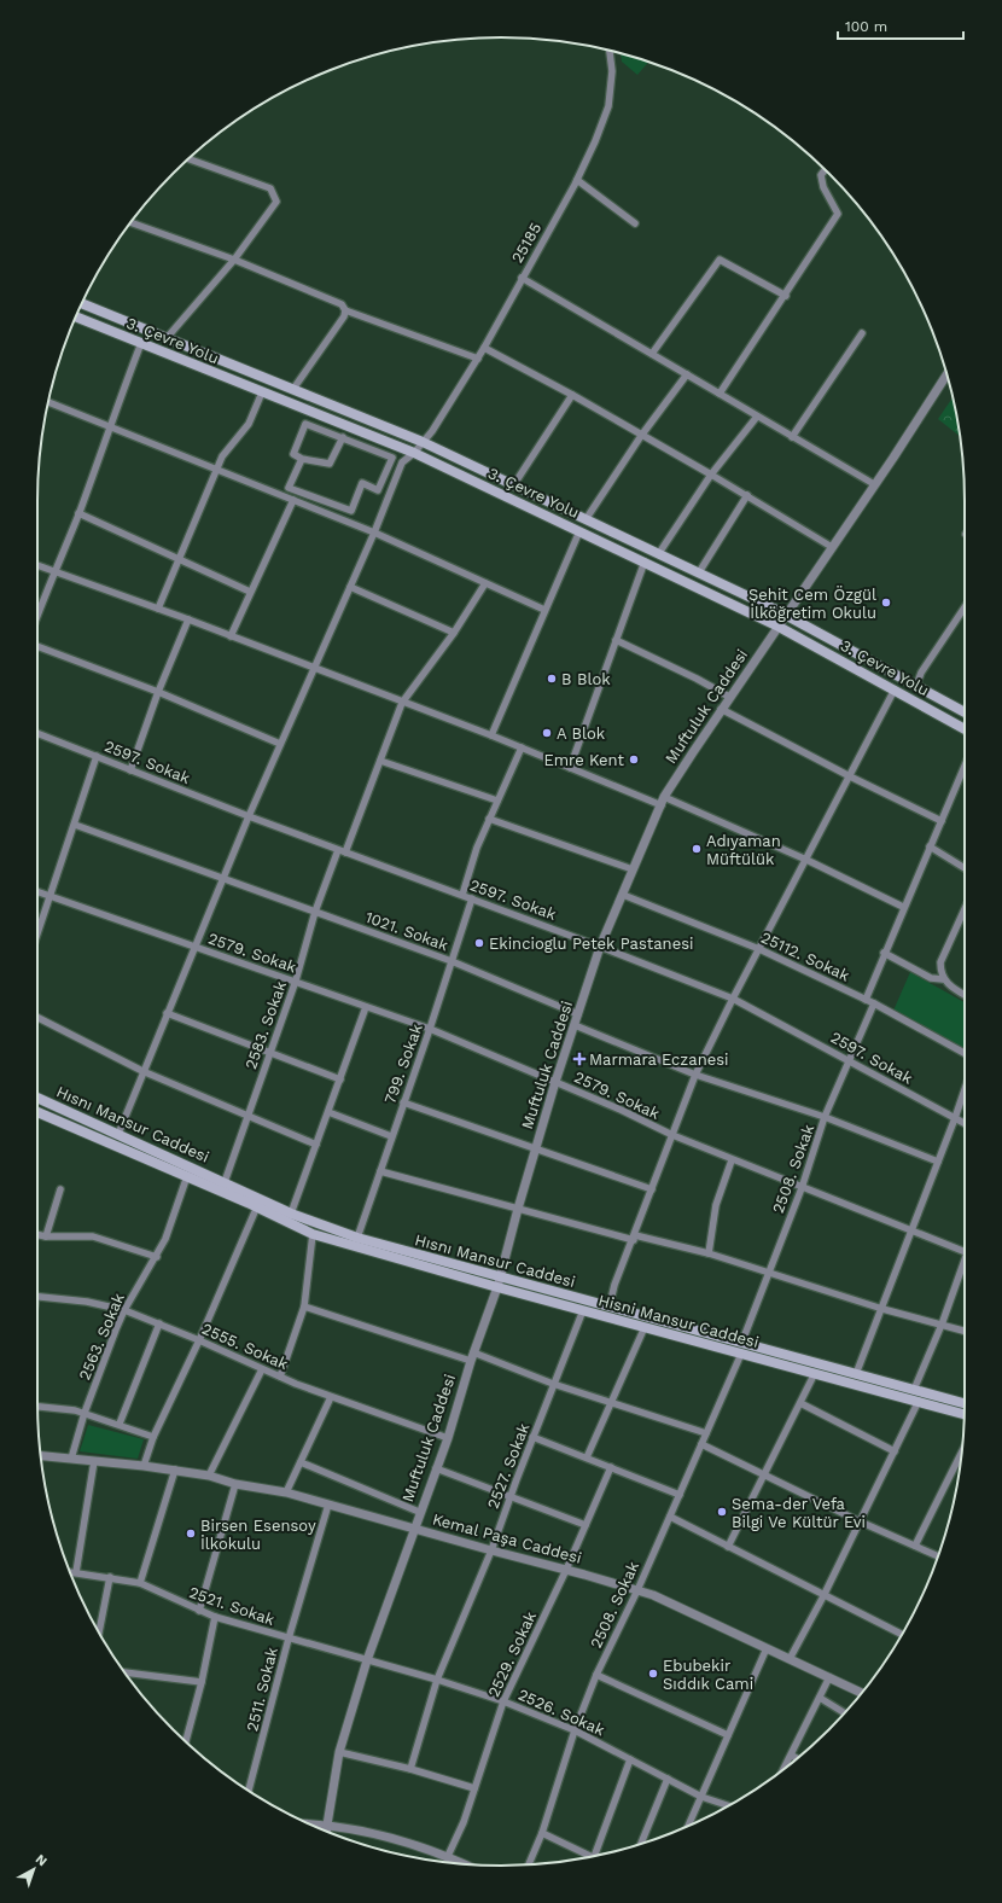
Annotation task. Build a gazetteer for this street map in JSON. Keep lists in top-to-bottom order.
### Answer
{
  "streets": {
    "main road": ["3. Çevre Yolu", "Hısnı Mansur Caddesi", "Hisni Mansur Caddesi"],
    "street": [
      "25185",
      "Muftuluk Caddesi",
      "2597. Sokak",
      "1021. Sokak",
      "2579. Sokak",
      "25112. Sokak",
      "2583. Sokak",
      "799. Sokak",
      "2508. Sokak",
      "2563. Sokak",
      "2555. Sokak",
      "2527. Sokak",
      "Kemal Paşa Caddesi",
      "2521. Sokak",
      "2529. Sokak",
      "2511. Sokak",
      "2526. Sokak"
    ]
  },
  "crossings": [
    ["25185", "3. Çevre Yolu"],
    ["25185", "2597. Sokak"],
    ["25185", "1021. Sokak"],
    ["25185", "2579. Sokak"],
    ["25185", "Hısnı Mansur Caddesi"],
    ["3. Çevre Yolu", "Muftuluk Caddesi"],
    ["Muftuluk Caddesi", "2597. Sokak"],
    ["Muftuluk Caddesi", "1021. Sokak"],
    ["Muftuluk Caddesi", "2579. Sokak"],
    ["Muftuluk Caddesi", "25112. Sokak"],
    ["Muftuluk Caddesi", "Hısnı Mansur Caddesi"],
    ["Muftuluk Caddesi", "Hisni Mansur Caddesi"],
    ["Muftuluk Caddesi", "2555. Sokak"],
    ["Muftuluk Caddesi", "Kemal Paşa Caddesi"],
    ["Muftuluk Caddesi", "2521. Sokak"],
    ["Muftuluk Caddesi", "2526. Sokak"],
    ["2597. Sokak", "2583. Sokak"],
    ["2597. Sokak", "799. Sokak"],
    ["2597. Sokak", "2508. Sokak"],
    ["1021. Sokak", "2583. Sokak"],
    ["1021. Sokak", "799. Sokak"],
    ["2579. Sokak", "2583. Sokak"],
    ["2579. Sokak", "799. Sokak"],
    ["2579. Sokak", "2508. Sokak"],
    ["25112. Sokak", "2508. Sokak"],
    ["2583. Sokak", "Hısnı Mansur Caddesi"],
    ["799. Sokak", "Hısnı Mansur Caddesi"],
    ["Hısnı Mansur Caddesi", "2508. Sokak"],
    ["Hısnı Mansur Caddesi", "Hisni Mansur Caddesi"],
    ["2508. Sokak", "Hisni Mansur Caddesi"],
    ["2508. Sokak", "Kemal Paşa Caddesi"],
    ["2508. Sokak", "2526. Sokak"],
    ["Hisni Mansur Caddesi", "2563. Sokak"],
    ["Hisni Mansur Caddesi", "2527. Sokak"],
    ["2563. Sokak", "2555. Sokak"],
    ["2563. Sokak", "Kemal Paşa Caddesi"],
    ["2527. Sokak", "Kemal Paşa Caddesi"],
    ["2527. Sokak", "2526. Sokak"],
    ["Kemal Paşa Caddesi", "2529. Sokak"],
    ["Kemal Paşa Caddesi", "2511. Sokak"],
    ["2521. Sokak", "2511. Sokak"],
    ["2521. Sokak", "2526. Sokak"],
    ["2529. Sokak", "2526. Sokak"]
  ],
  "places": {
    "other": [
      "Şehit Cem Özgül İlköğretim Okulu",
      "B Blok",
      "A Blok",
      "Emre Kent",
      "Adıyaman Müftülük",
      "Ekincioglu Petek Pastanesi",
      "Sema-der Vefa Bilgi Ve Kültür Evi",
      "Birsen Esensoy İlkokulu",
      "Ebubekir Sıddık Cami"
    ],
    "health": ["Marmara Eczanesi"]
  },
  "scale_bar": "100 m",
  "north": "top right"
}
